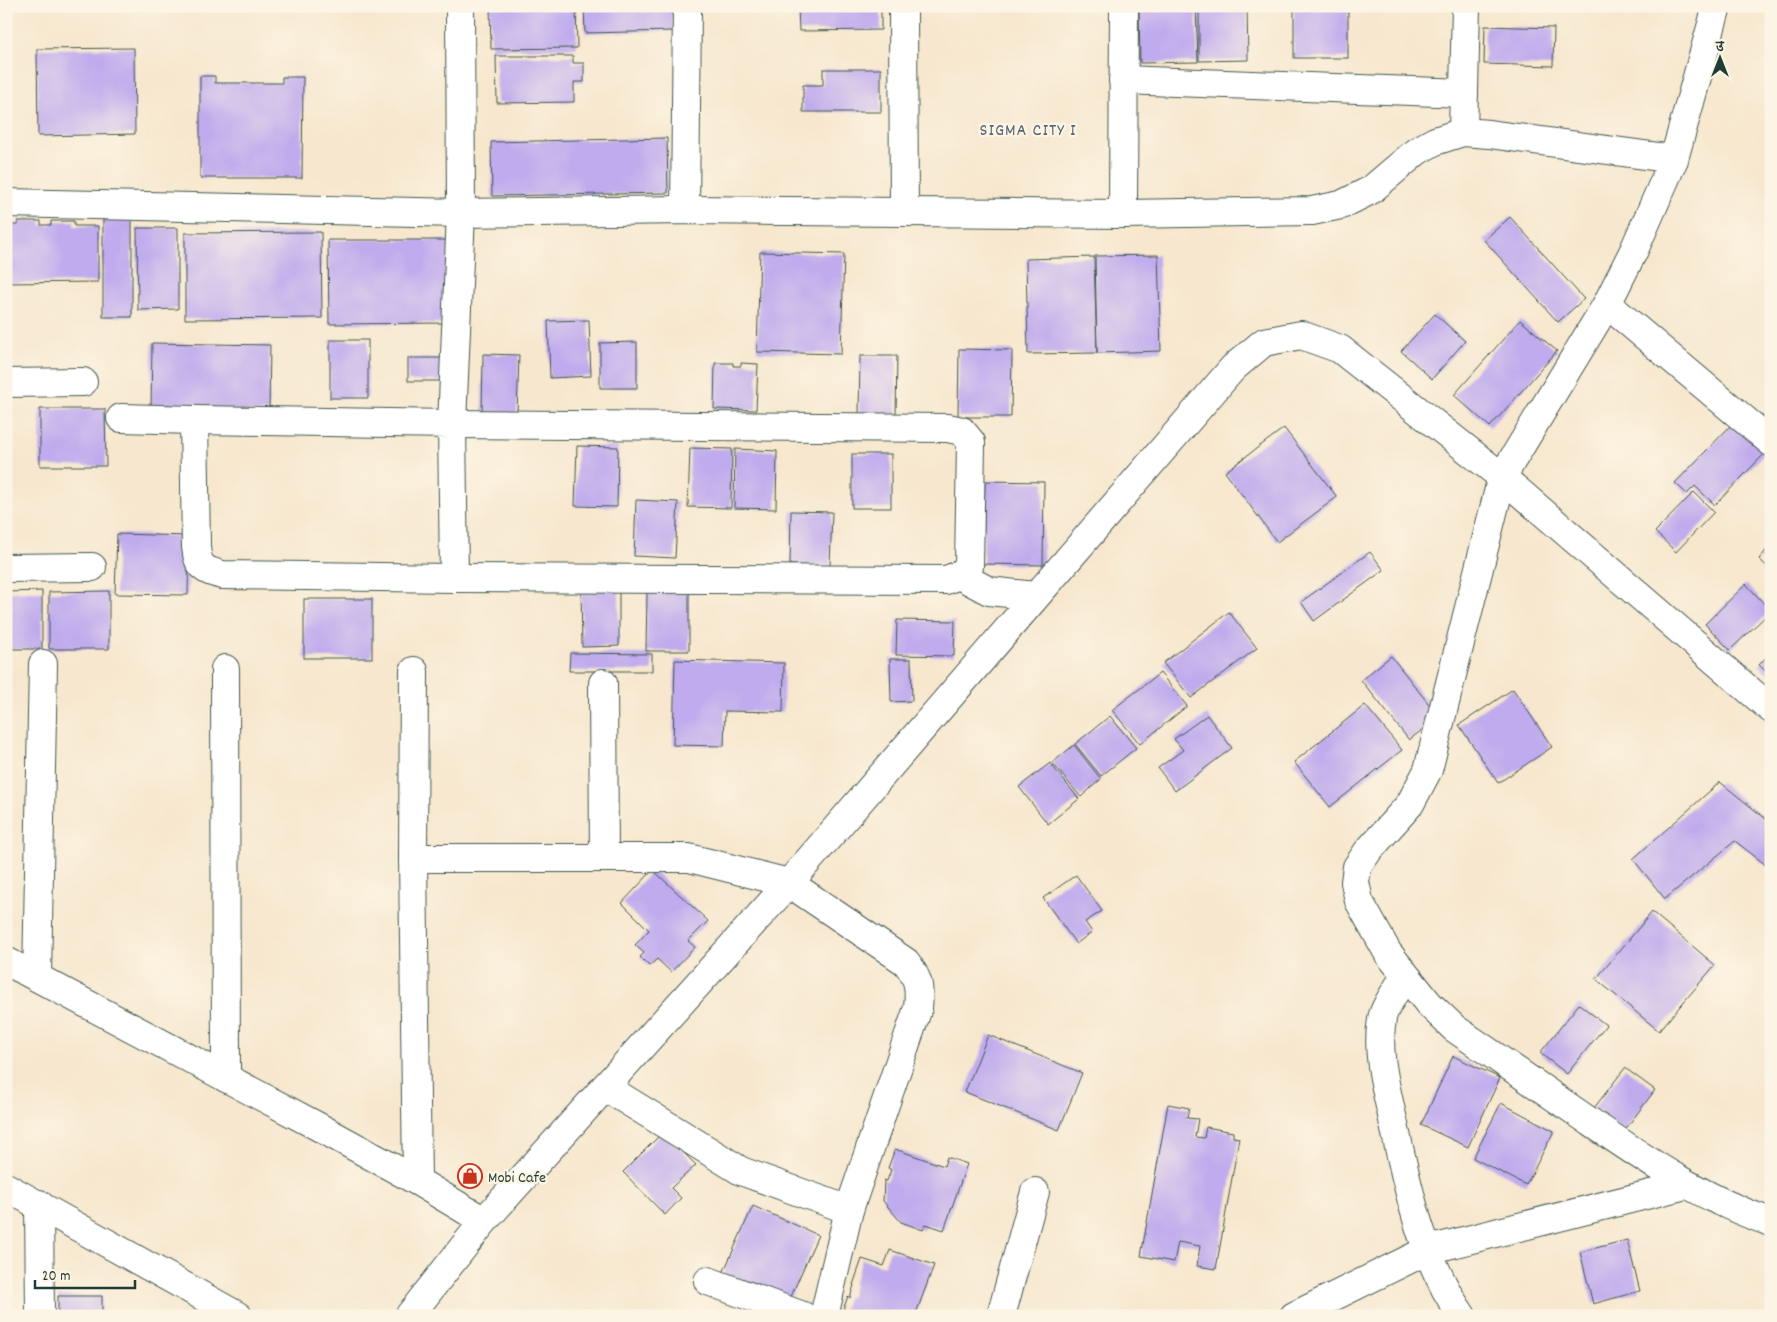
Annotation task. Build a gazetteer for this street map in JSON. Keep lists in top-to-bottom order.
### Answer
{
  "districts": ["SIGMA CITY I"],
  "places": {
    "shop": ["Mobi Cafe"]
  },
  "scale_bar": "20 m",
  "north": "top"
}
